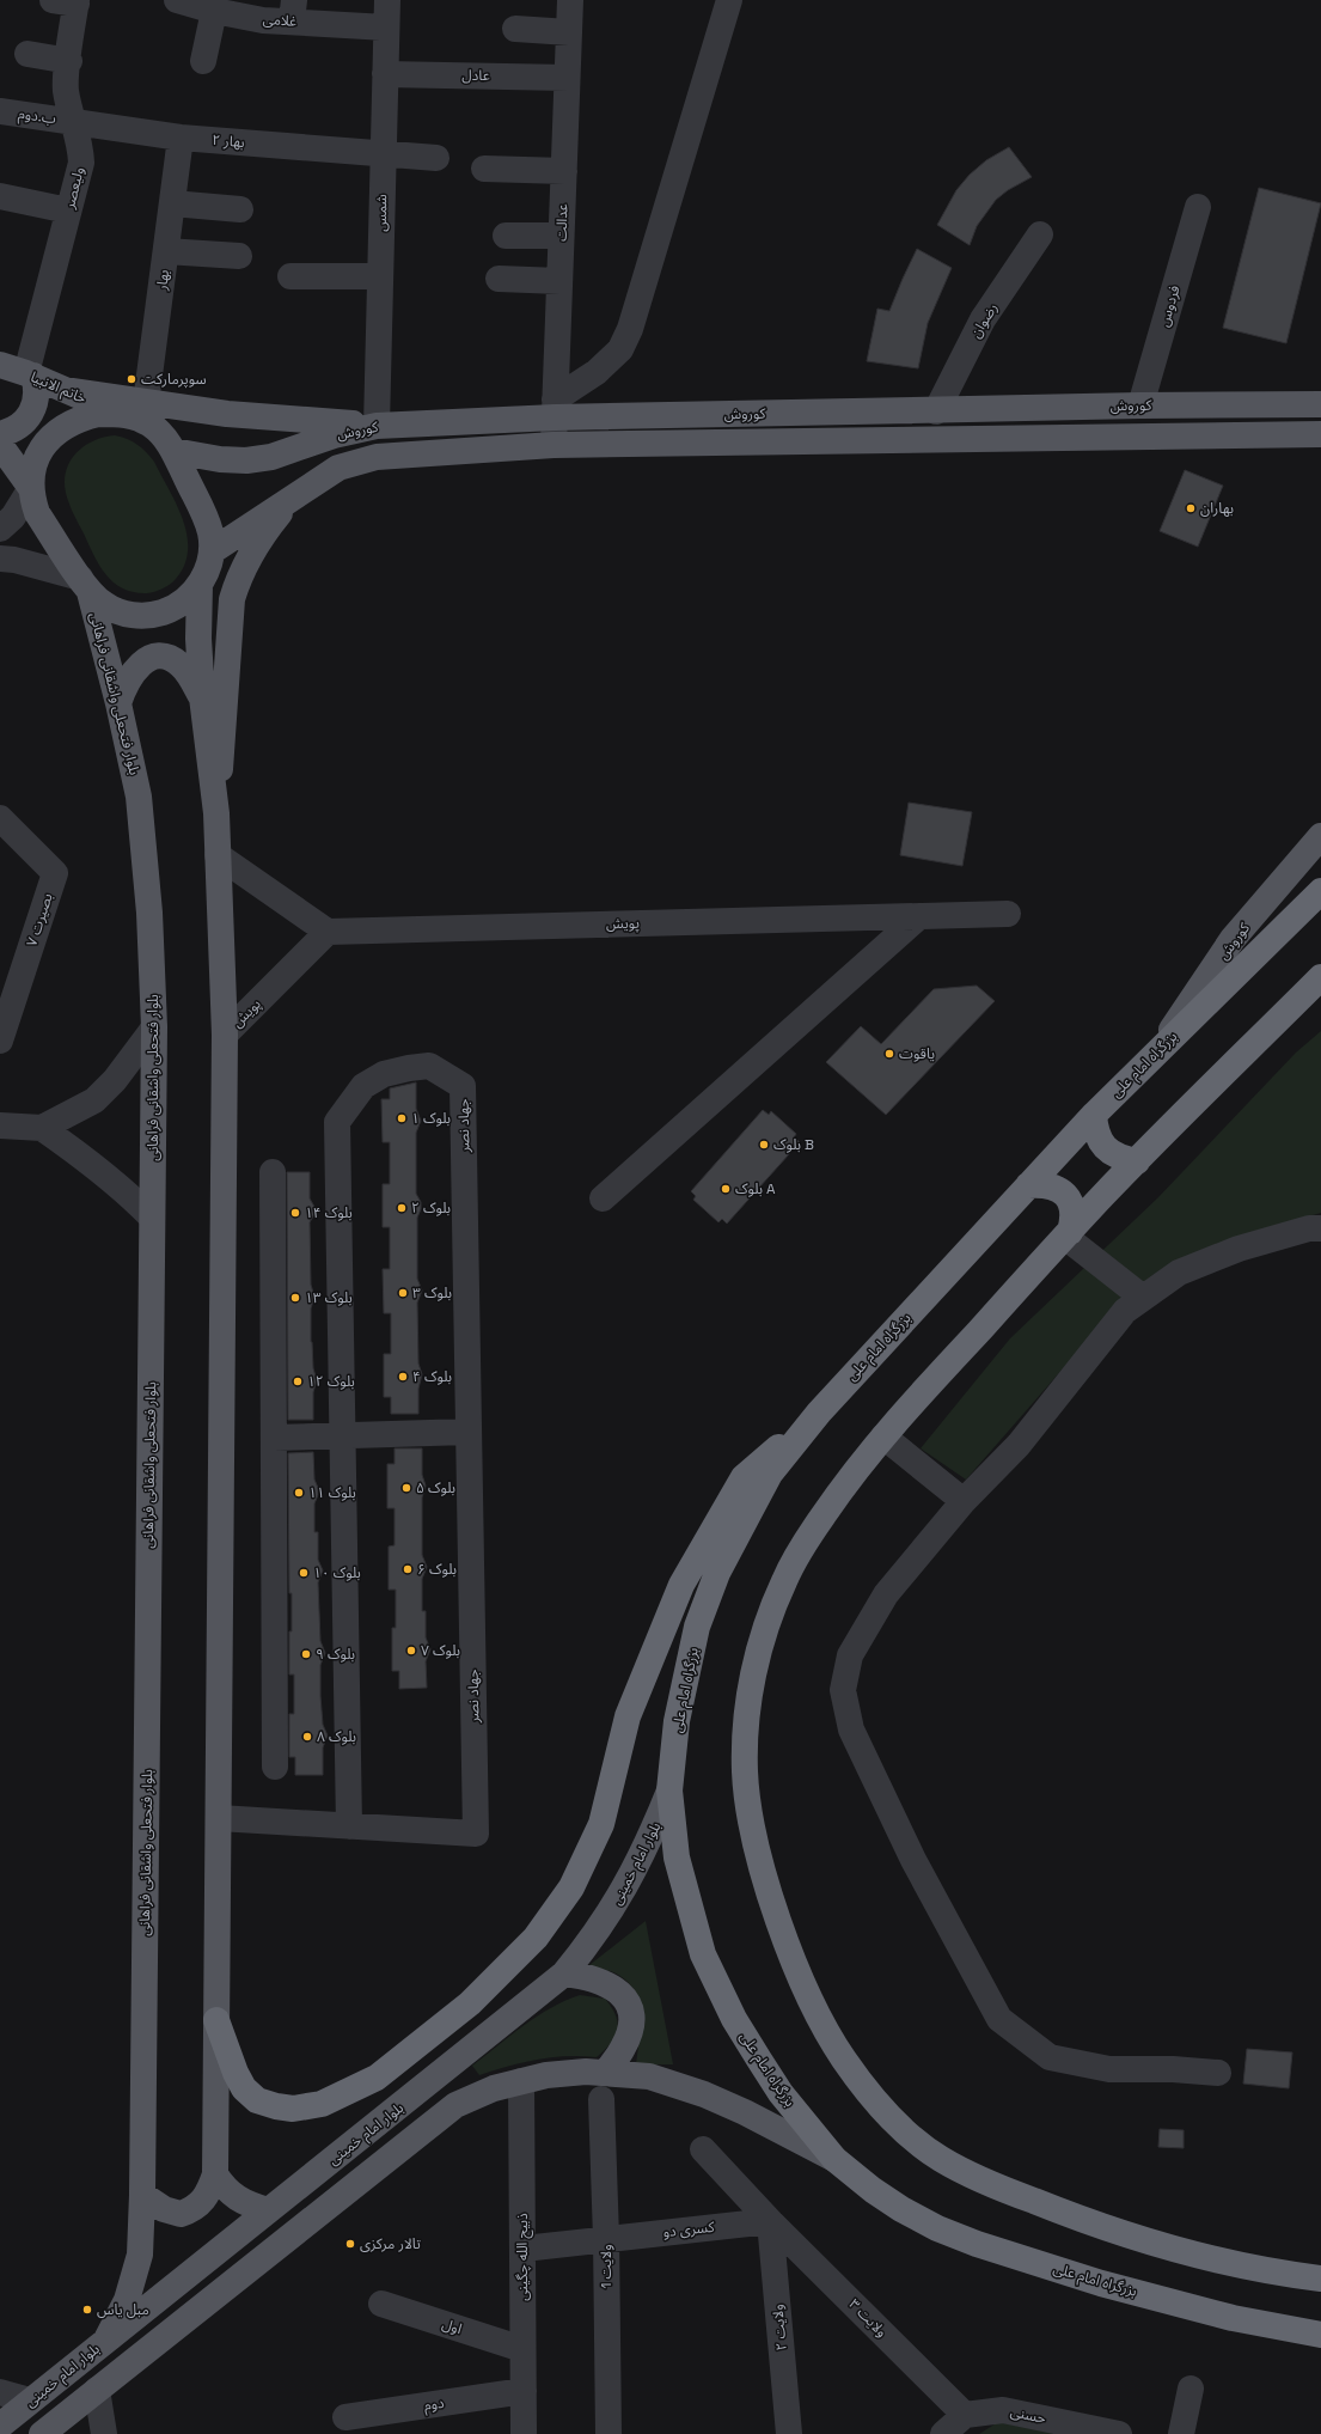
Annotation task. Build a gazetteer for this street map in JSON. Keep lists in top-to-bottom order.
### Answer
{
  "streets": {
    "highway": ["بزرگراه امام علی"],
    "main road": [
      "خاتم الانبیا",
      "کوروش",
      "بلوار فتحعلی واشقانی فراهانی",
      "بلوار امام خمینی"
    ],
    "street": [
      "غلامی",
      "عادل",
      "ب.دوم",
      "بهار ۲",
      "ولیعصر",
      "شمس",
      "عدالت",
      "بهار",
      "فردوس",
      "رضوان",
      "بصیرت ۷",
      "پویش",
      "جهاد نصر",
      "کسری دو",
      "ذبیح الله چگینی",
      "ولایت 1",
      "ولایت ۳",
      "اول",
      "ولایت ۲",
      "دوم",
      "حسنی"
    ]
  },
  "crossings": [
    ["غلامی", "شمس"],
    ["عادل", "شمس"],
    ["عادل", "عدالت"],
    ["ب.دوم", "بهار ۲"],
    ["ب.دوم", "ولیعصر"],
    ["بهار ۲", "ولیعصر"],
    ["بهار ۲", "شمس"],
    ["بهار ۲", "بهار"],
    ["ولیعصر", "خاتم الانبیا"],
    ["شمس", "کوروش"],
    ["عدالت", "کوروش"],
    ["فردوس", "کوروش"],
    ["رضوان", "کوروش"],
    ["کوروش", "بزرگراه امام علی"],
    ["بلوار فتحعلی واشقانی فراهانی", "بلوار امام خمینی"],
    ["بزرگراه امام علی", "بلوار امام خمینی"],
    ["کسری دو", "ذبیح الله چگینی"],
    ["کسری دو", "ولایت 1"],
    ["کسری دو", "ولایت ۳"],
    ["کسری دو", "ولایت ۲"],
    ["ذبیح الله چگینی", "اول"],
    ["ذبیح الله چگینی", "دوم"],
    ["ولایت ۳", "ولایت ۲"],
    ["ولایت ۳", "حسنی"]
  ],
  "places": [
    "سوپرمارکت",
    "بهاران",
    "یاقوت",
    "بلوک ۱",
    "بلوک B",
    "بلوک A",
    "بلوک ۲",
    "بلوک ۱۴",
    "بلوک ۳",
    "بلوک ۱۳",
    "بلوک ۴",
    "بلوک ۱۲",
    "بلوک ۵",
    "بلوک ۱۱",
    "بلوک ۶",
    "بلوک ۱۰",
    "بلوک ۷",
    "بلوک ۹",
    "بلوک ۸",
    "تالار مرکزی",
    "مبل یاس"
  ]
}
